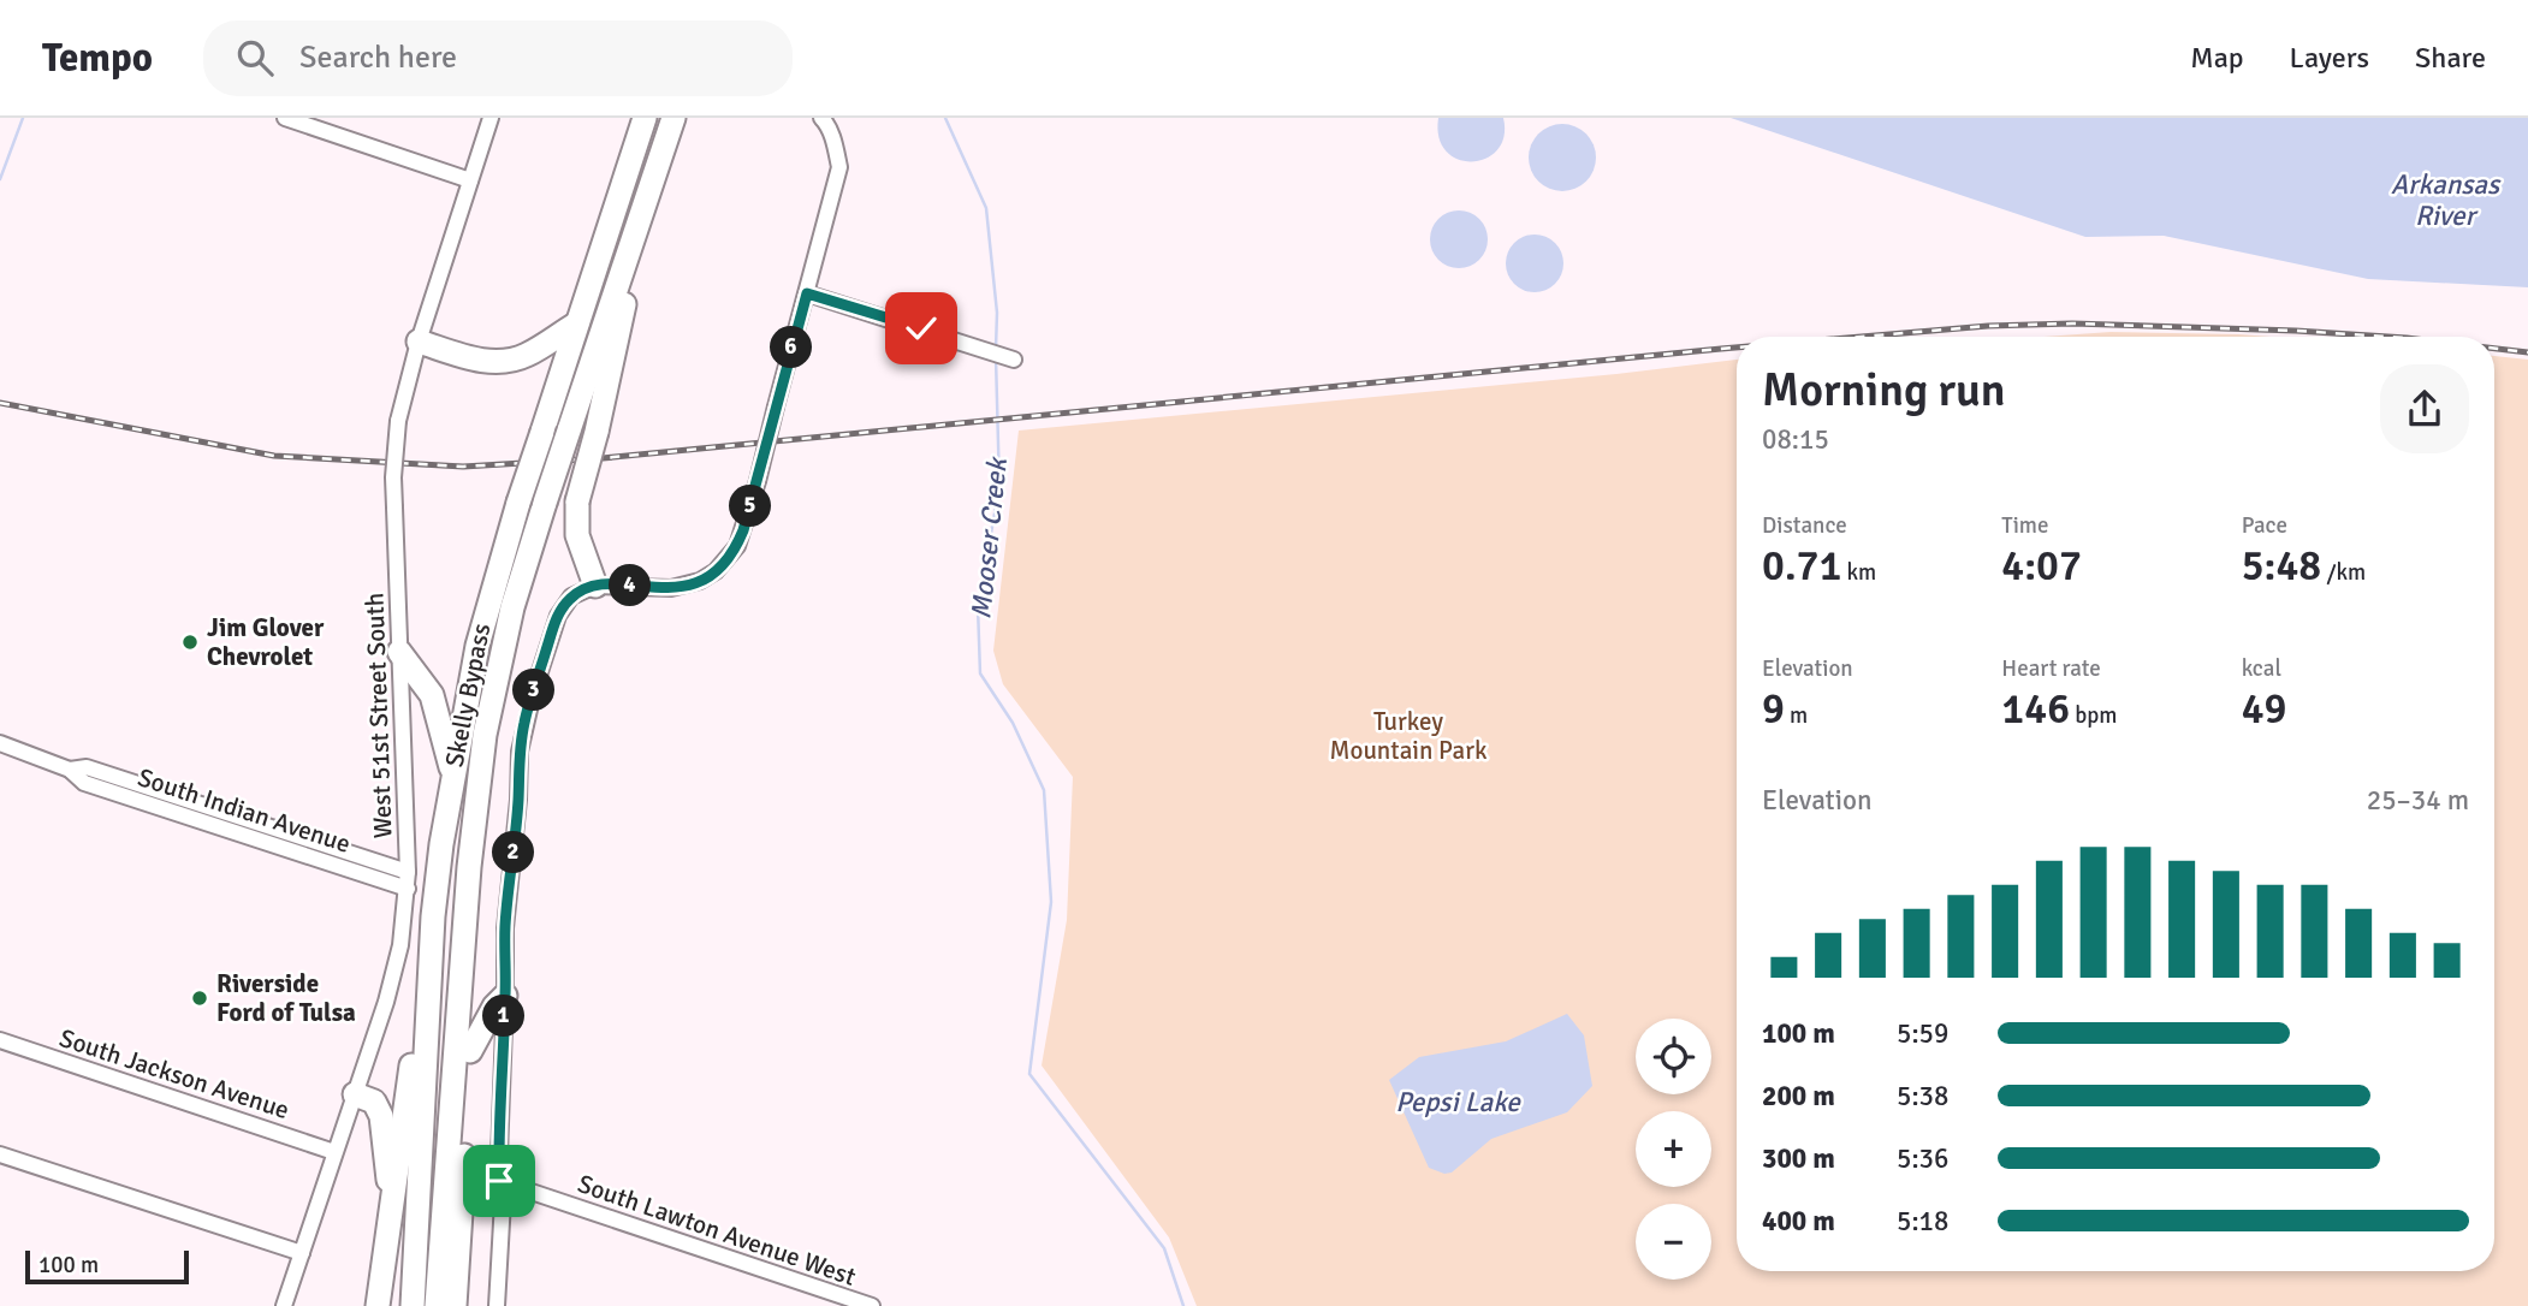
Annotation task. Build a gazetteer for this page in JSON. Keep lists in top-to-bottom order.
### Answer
{
  "streets": {
    "highway": ["Skelly Bypass"],
    "street": [
      "West 51st Street South",
      "South Indian Avenue",
      "South Jackson Avenue",
      "South Lawton Avenue West"
    ]
  },
  "crossings": [
    ["West 51st Street South", "South Indian Avenue"],
    ["West 51st Street South", "South Jackson Avenue"]
  ],
  "water": ["Arkansas River", "Mooser Creek", "Pepsi Lake"],
  "parks": ["Turkey Mountain Park"],
  "places": ["Jim Glover Chevrolet", "Riverside Ford of Tulsa"],
  "scale_bar": "100 m",
  "page": {
    "header": "Tempo",
    "search": "Search here",
    "nav": ["Map", "Layers", "Share"],
    "pins": [
      "6",
      "5",
      "4",
      "3",
      "2",
      "1"
    ],
    "heading": ["Morning run", "08:15"],
    "stats": [
      ["Distance", "0.71 km"],
      ["Time", "4:07"],
      ["Pace", "5:48 /km"],
      ["Elevation", "9 m"],
      ["Heart rate", "146 bpm"],
      ["kcal", "49"]
    ],
    "chart": ["Elevation", "25–34 m"],
    "list": [
      {
        "name": "100 m",
        "note": "5:59"
      },
      {
        "name": "200 m",
        "note": "5:38"
      },
      {
        "name": "300 m",
        "note": "5:36"
      },
      {
        "name": "400 m",
        "note": "5:18"
      }
    ],
    "map_buttons": ["+", "−"],
    "scale": "100 m"
  }
}
